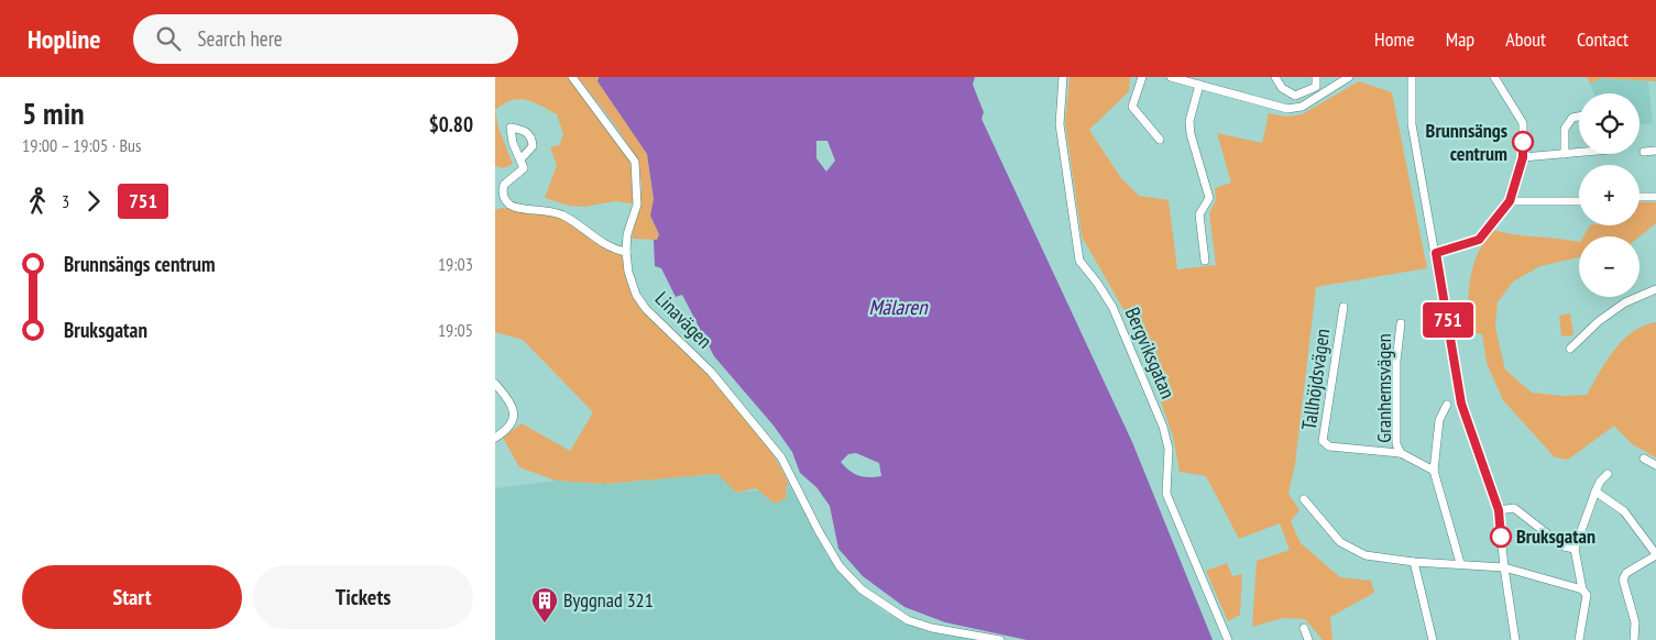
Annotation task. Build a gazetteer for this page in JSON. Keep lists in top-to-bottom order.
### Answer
{
  "streets": {
    "street": [
      "Linavägen",
      "Bergviksgatan",
      "Tallhöjdsvägen",
      "Granhemsvägen"
    ]
  },
  "crossings": [
    ["Tallhöjdsvägen", "Granhemsvägen"]
  ],
  "water": ["Mälaren"],
  "places": {
    "other": ["Brunnsängs centrum", "Bruksgatan"],
    "building": ["Byggnad 321"]
  },
  "lines": ["bus line 751"],
  "page": {
    "header": "Hopline",
    "search": "Search here",
    "nav": [
      "Home",
      "Map",
      "About",
      "Contact"
    ],
    "heading": ["5 min", "19:00 – 19:05 · Bus", "$0.80"],
    "on_map": "751",
    "map_buttons": ["+", "−"],
    "legs": ["3", "751"],
    "list": [
      {
        "name": "Brunnsängs centrum",
        "value": "19:03"
      },
      {
        "name": "Bruksgatan",
        "value": "19:05"
      }
    ],
    "buttons": ["Start", "Tickets"]
  }
}
